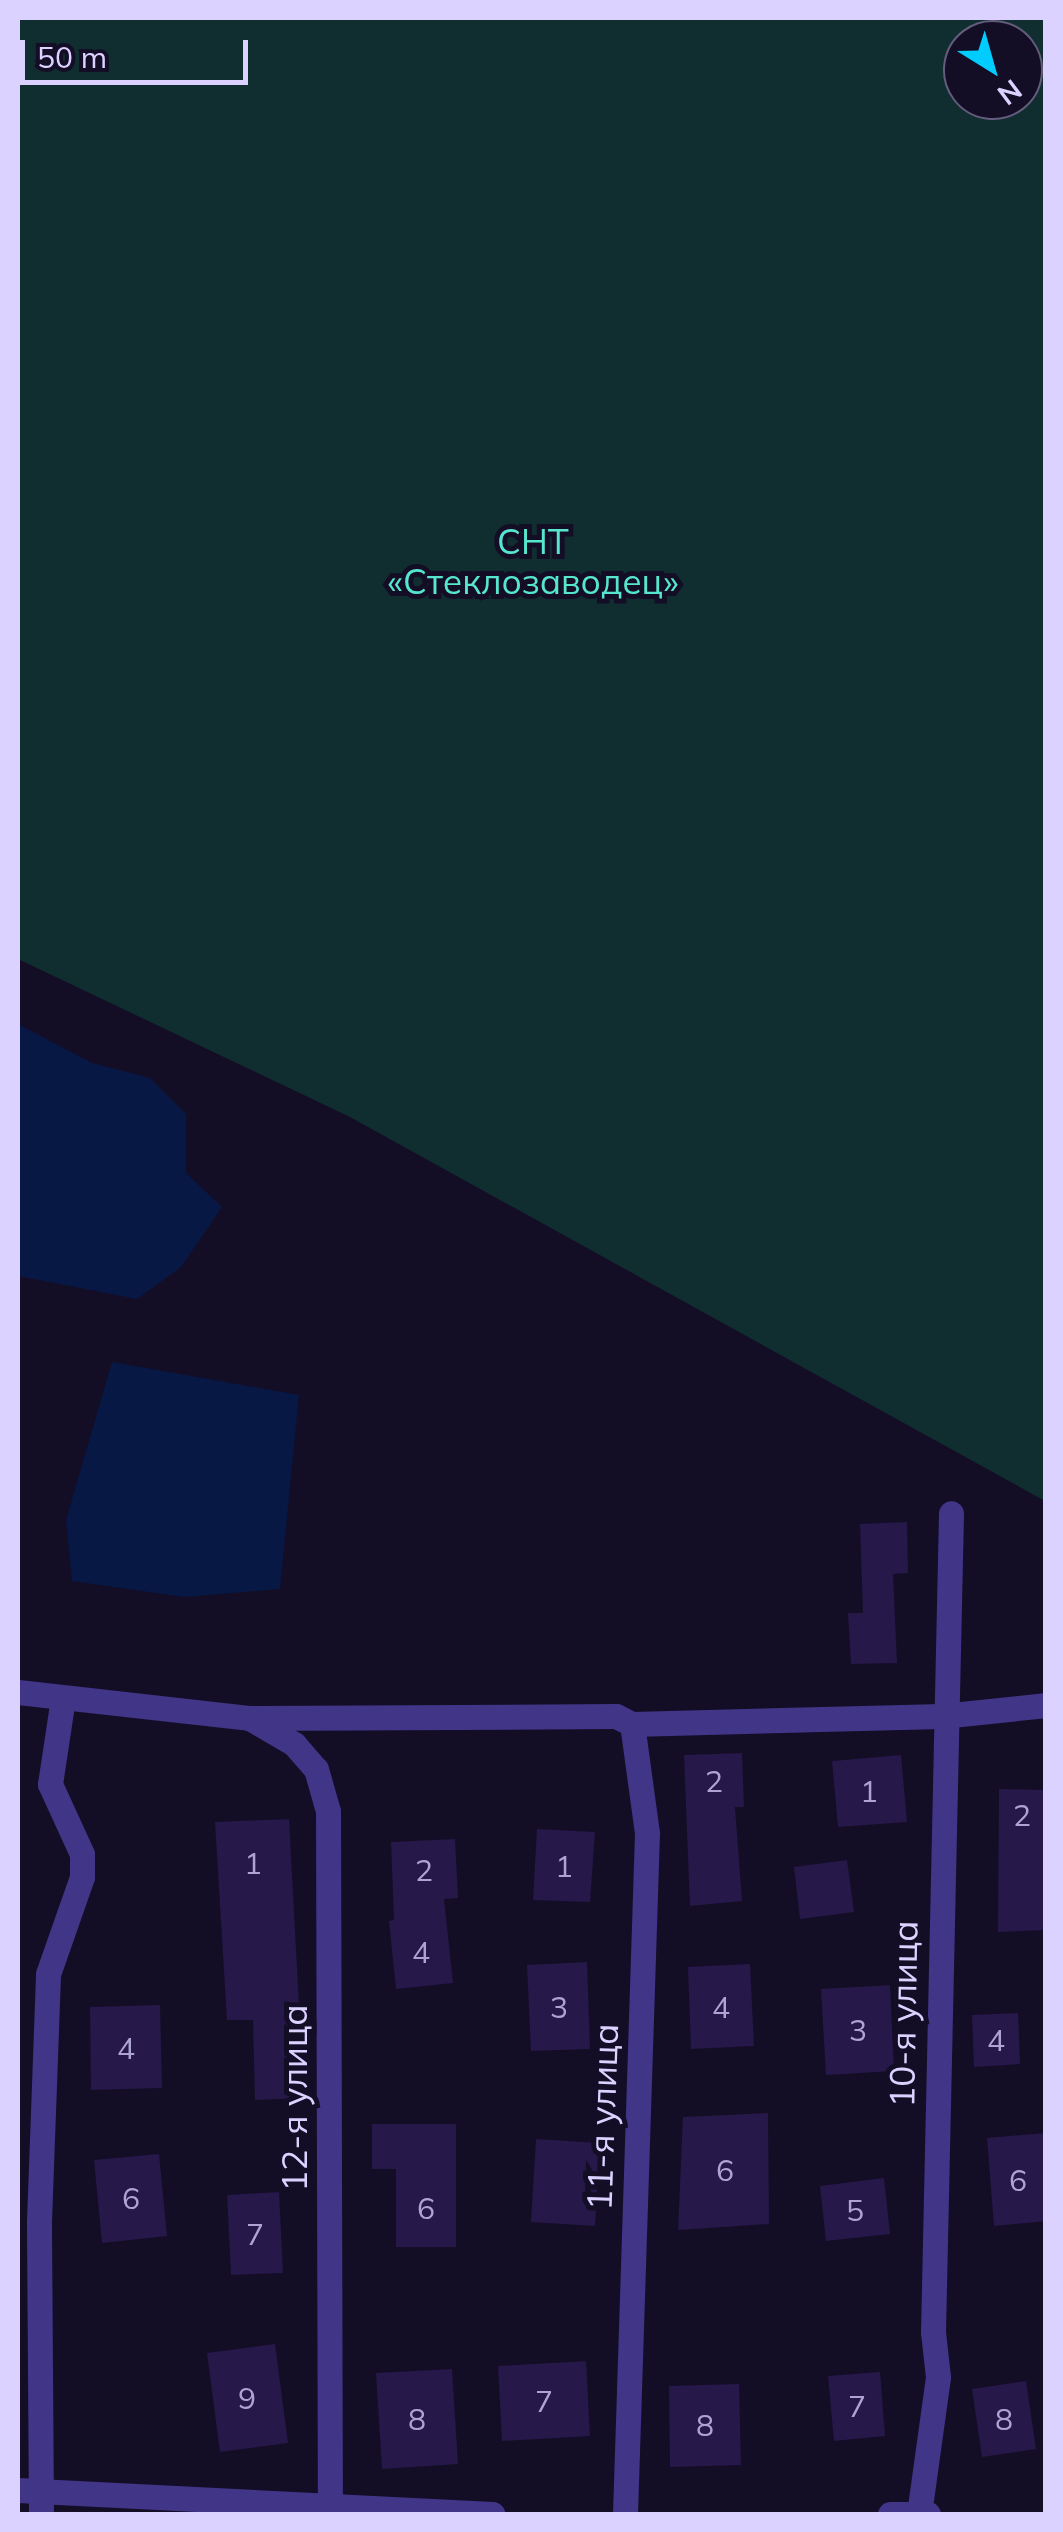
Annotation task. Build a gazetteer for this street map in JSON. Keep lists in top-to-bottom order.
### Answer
{
  "streets": {
    "street": ["10-я улица", "12-я улица", "11-я улица"]
  },
  "parks": ["СНТ «Стеклозаводец»"],
  "house_numbers": [
    "2",
    "1",
    "2",
    "1",
    "1",
    "2",
    "4",
    "3",
    "4",
    "3",
    "4",
    "4",
    "6",
    "6",
    "6",
    "6",
    "5",
    "7",
    "9",
    "7",
    "7",
    "8",
    "8",
    "8"
  ],
  "scale_bar": "50 m",
  "north": "bottom right"
}
